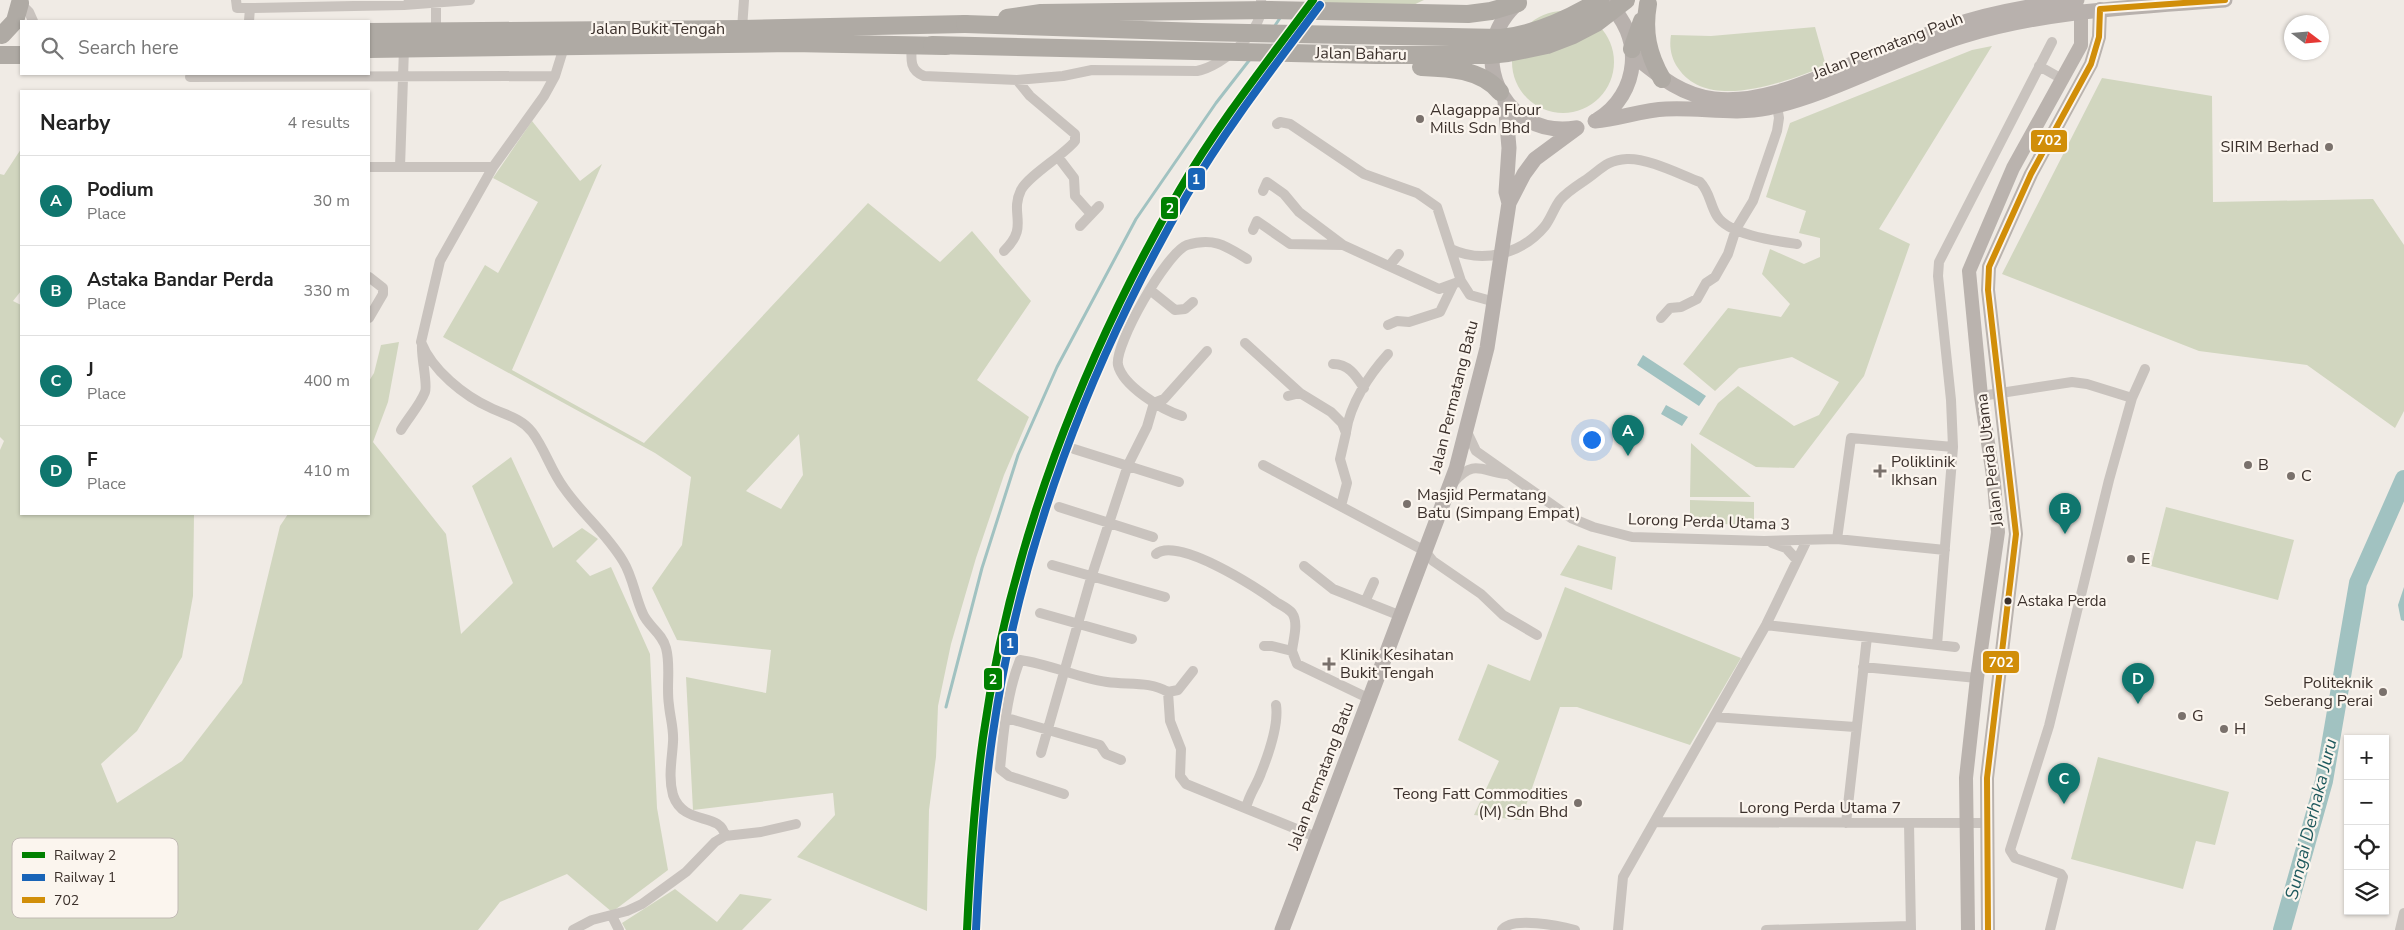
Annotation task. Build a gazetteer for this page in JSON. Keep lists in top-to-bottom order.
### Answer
{
  "streets": {
    "highway": ["Jalan Bukit Tengah", "Jalan Baharu"],
    "main road": ["Jalan Permatang Pauh", "Jalan Permatang Batu"],
    "street": ["Jalan Perda Utama", "Lorong Perda Utama 3", "Lorong Perda Utama 7"]
  },
  "crossings": [
    ["Jalan Bukit Tengah", "Jalan Baharu"],
    ["Jalan Permatang Pauh", "Jalan Perda Utama"],
    ["Jalan Permatang Batu", "Lorong Perda Utama 3"],
    ["Jalan Perda Utama", "Lorong Perda Utama 7"]
  ],
  "water": ["Sungai Derhaka Juru"],
  "places": {
    "other": [
      "Alagappa Flour Mills Sdn Bhd",
      "SIRIM Berhad",
      "B",
      "C",
      "Masjid Permatang Batu (Simpang Empat)",
      "E",
      "Astaka Perda",
      "Politeknik Seberang Perai",
      "G",
      "H",
      "Teong Fatt Commodities (M) Sdn Bhd"
    ],
    "health": ["Poliklinik Ikhsan", "Klinik Kesihatan Bukit Tengah"]
  },
  "lines": ["rail line 2", "transit line 702", "rail line 1"],
  "legend": ["Railway 2", "Railway 1", "702"],
  "north": "right",
  "page": {
    "search": "Search here",
    "heading": ["Nearby", "4 results"],
    "list": [
      {
        "mark": "A",
        "name": "Podium",
        "note": "Place",
        "value": "30 m"
      },
      {
        "mark": "B",
        "name": "Astaka Bandar Perda",
        "note": "Place",
        "value": "330 m"
      },
      {
        "mark": "C",
        "name": "J",
        "note": "Place",
        "value": "400 m"
      },
      {
        "mark": "D",
        "name": "F",
        "note": "Place",
        "value": "410 m"
      }
    ],
    "pins": [
      "A",
      "B",
      "D",
      "C"
    ],
    "map_buttons": ["+", "−"]
  }
}
